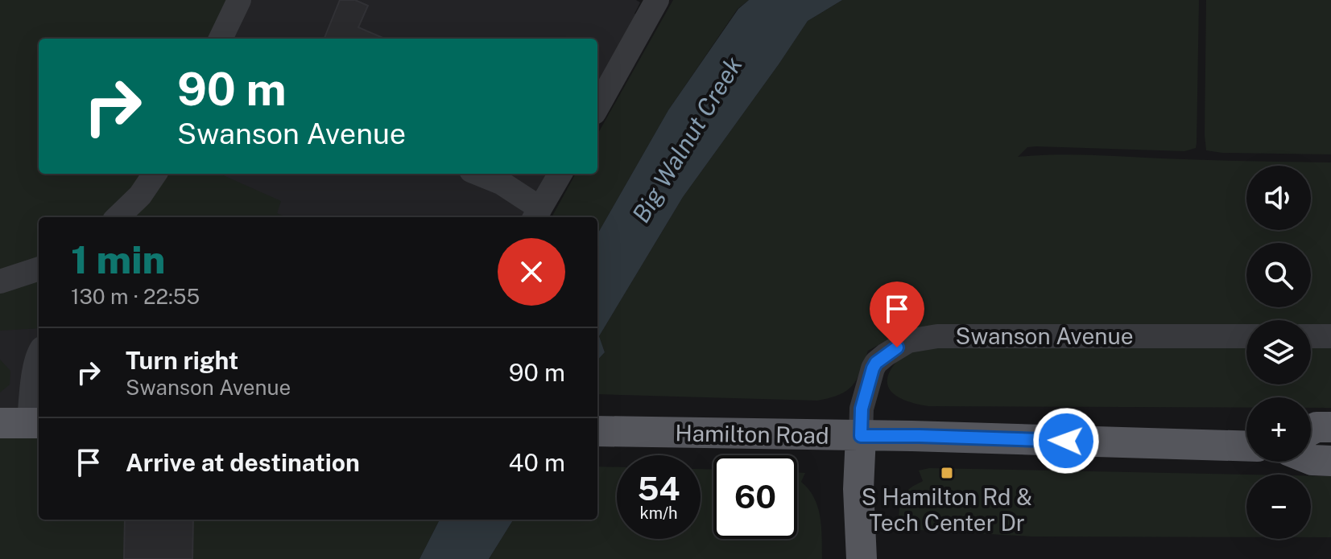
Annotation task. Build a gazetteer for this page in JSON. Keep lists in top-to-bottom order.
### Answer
{
  "streets": {
    "main road": ["Hamilton Road"],
    "street": ["Swanson Avenue"]
  },
  "crossings": [
    ["Swanson Avenue", "Hamilton Road"]
  ],
  "water": ["Big Walnut Creek"],
  "places": {
    "transit": ["S Hamilton Rd & Tech Center Dr"]
  },
  "page": {
    "turn": ["90 m", "Swanson Avenue"],
    "map_buttons": ["+", "−"],
    "heading": ["1 min", "130 m · 22:55"],
    "list": [
      {
        "name": "Turn right",
        "note": "Swanson Avenue",
        "value": "90 m"
      },
      {
        "name": "Arrive at destination",
        "value": "40 m"
      }
    ],
    "speed": "54 km/h",
    "limit": "60"
  }
}
